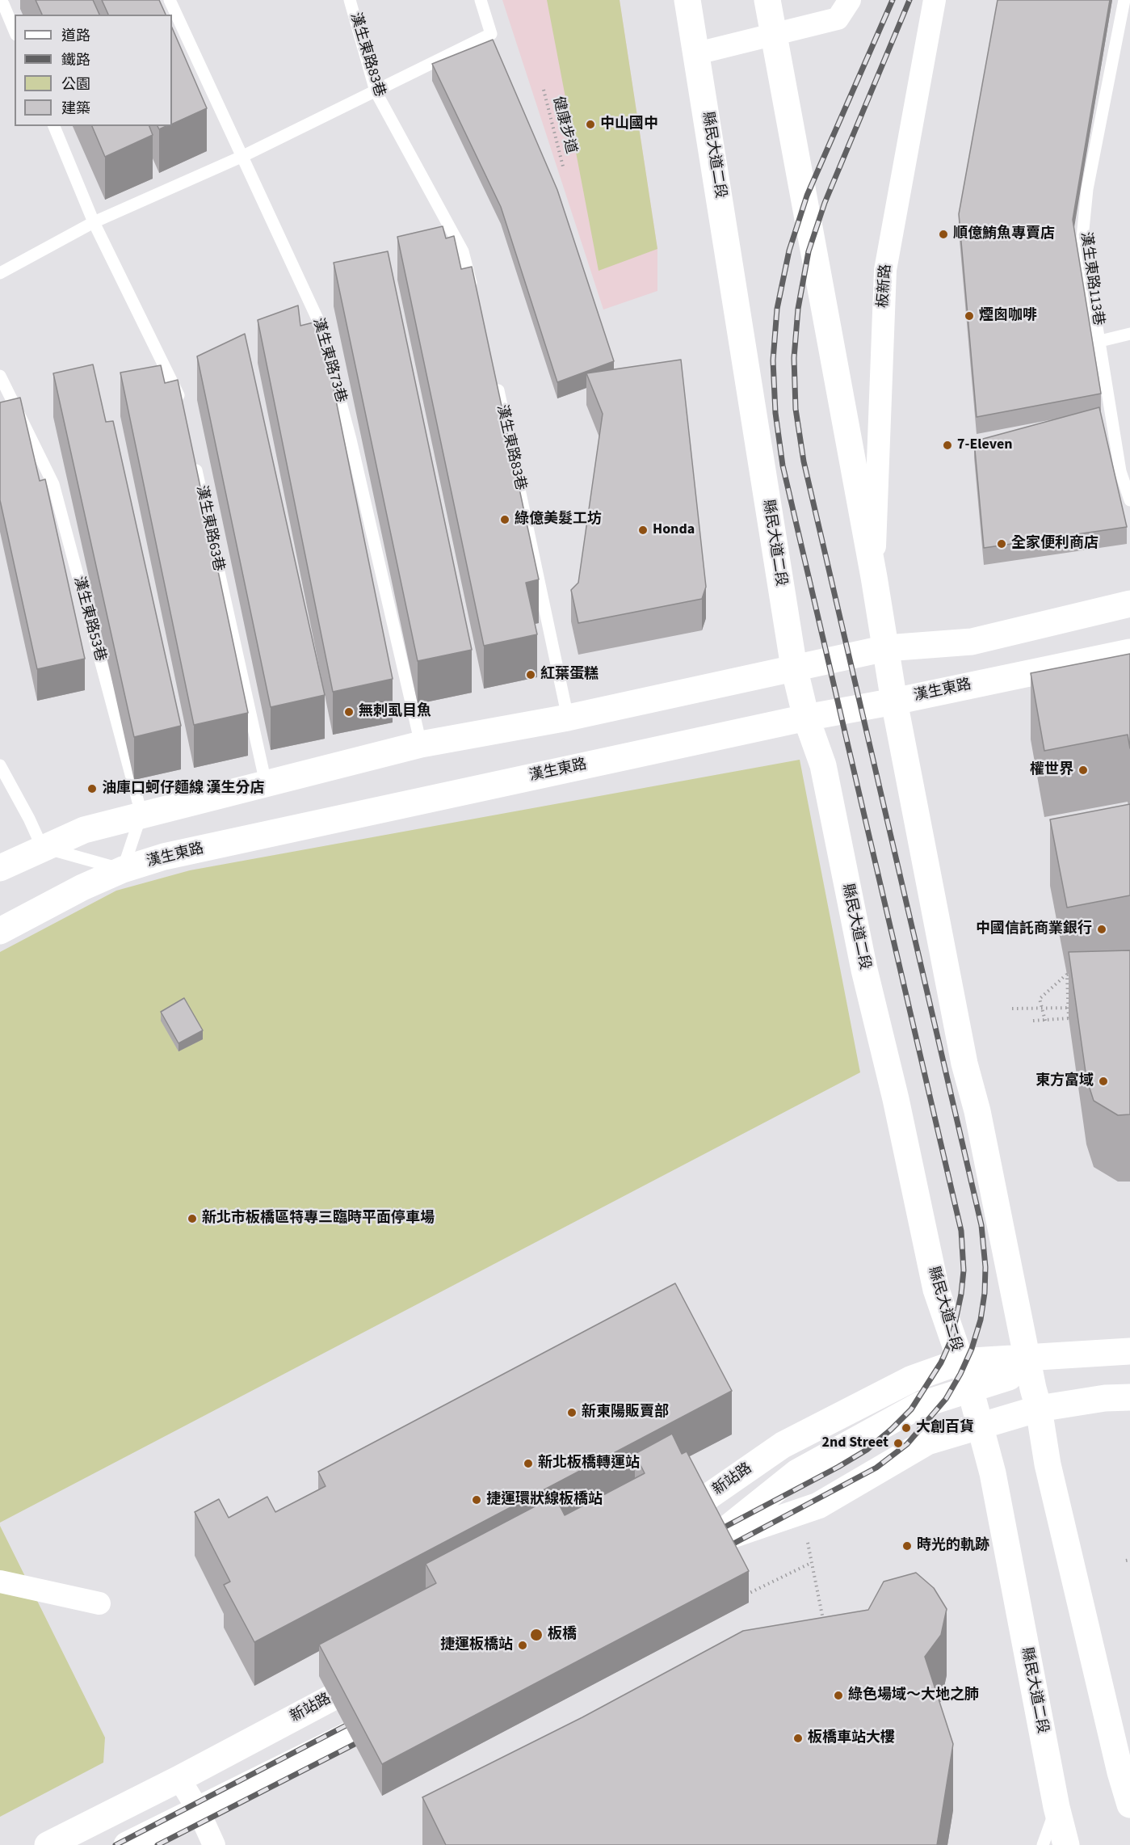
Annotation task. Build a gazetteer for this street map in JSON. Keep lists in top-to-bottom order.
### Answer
{
  "streets": {
    "street": [
      "縣民大道二段",
      "板新路",
      "漢生東路",
      "新站路"
    ],
    "lane": [
      "漢生東路83巷",
      "漢生東路113巷",
      "漢生東路73巷",
      "漢生東路63巷",
      "漢生東路53巷"
    ],
    "path": ["健康步道"]
  },
  "crossings": [
    ["縣民大道二段", "漢生東路"],
    ["縣民大道二段", "新站路"]
  ],
  "places": [
    "中山國中",
    "順億鮪魚專賣店",
    "煙囪咖啡",
    "7-Eleven",
    "綠億美髮工坊",
    "Honda",
    "全家便利商店",
    "紅葉蛋糕",
    "無刺虱目魚",
    "權世界",
    "油庫口蚵仔麵線 漢生分店",
    "中國信託商業銀行",
    "東方富域",
    "新北市板橋區特專三臨時平面停車場",
    "新東陽販賣部",
    "大創百貨",
    "2nd Street",
    "新北板橋轉運站",
    "捷運環狀線板橋站",
    "時光的軌跡",
    "板橋",
    "捷運板橋站",
    "綠色場域～大地之肺",
    "板橋車站大樓"
  ],
  "legend": [
    "道路",
    "鐵路",
    "公園",
    "建築"
  ]
}
